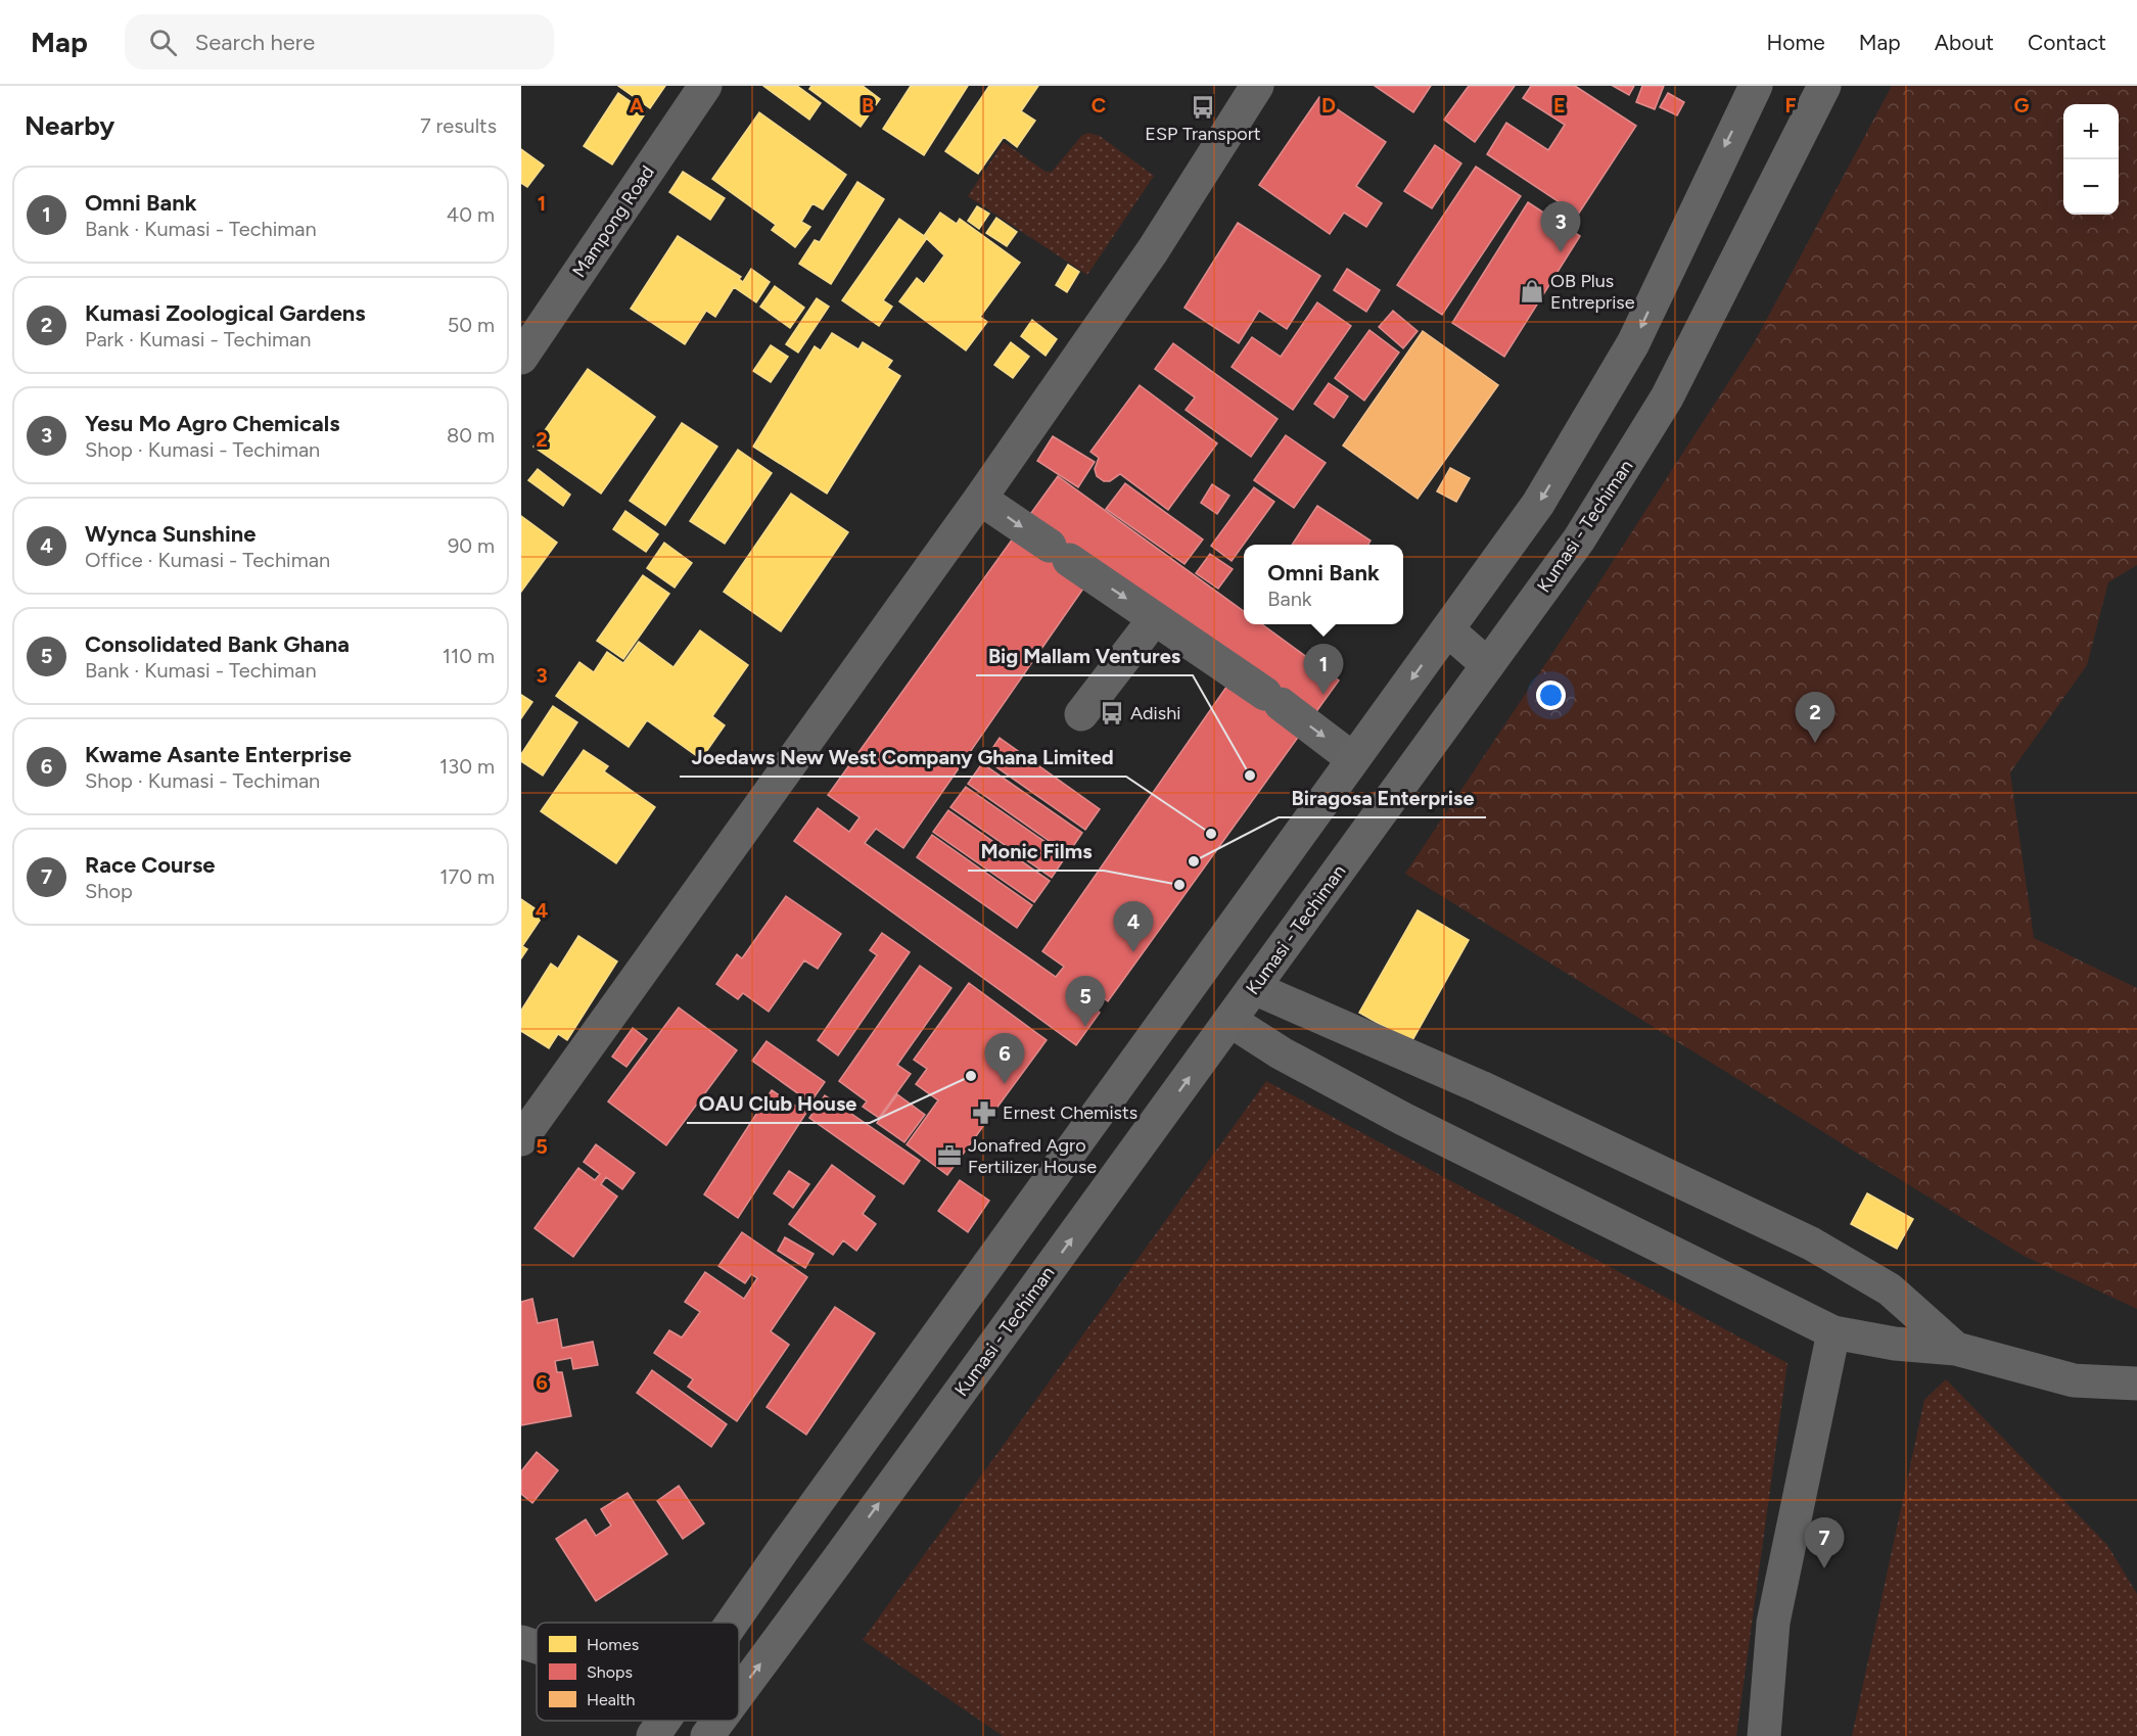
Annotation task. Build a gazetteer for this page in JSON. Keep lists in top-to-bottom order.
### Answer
{
  "streets": {
    "main road": ["Kumasi - Techiman"],
    "street": ["Mampong Road"]
  },
  "places": {
    "bus stop": ["ESP Transport", "Adishi"],
    "shop": ["OB Plus Entreprise"],
    "other": [
      "Big Mallam Ventures",
      "Joedaws New West Company Ghana Limited",
      "Biragosa Enterprise",
      "Monic Films",
      "OAU Club House"
    ],
    "pharmacy": ["Ernest Chemists"],
    "office": ["Jonafred Agro Fertilizer House"]
  },
  "legend": ["Homes", "Shops", "Health"],
  "page": {
    "header": "Map",
    "search": "Search here",
    "nav": [
      "Home",
      "Map",
      "About",
      "Contact"
    ],
    "heading": ["Nearby", "7 results"],
    "map_buttons": ["+", "−"],
    "list": [
      {
        "mark": "1",
        "name": "Omni Bank",
        "note": "Bank · Kumasi - Techiman",
        "value": "40 m"
      },
      {
        "mark": "2",
        "name": "Kumasi Zoological Gardens",
        "note": "Park · Kumasi - Techiman",
        "value": "50 m"
      },
      {
        "mark": "3",
        "name": "Yesu Mo Agro Chemicals",
        "note": "Shop · Kumasi - Techiman",
        "value": "80 m"
      },
      {
        "mark": "4",
        "name": "Wynca Sunshine",
        "note": "Office · Kumasi - Techiman",
        "value": "90 m"
      },
      {
        "mark": "5",
        "name": "Consolidated Bank Ghana",
        "note": "Bank · Kumasi - Techiman",
        "value": "110 m"
      },
      {
        "mark": "6",
        "name": "Kwame Asante Enterprise",
        "note": "Shop · Kumasi - Techiman",
        "value": "130 m"
      },
      {
        "mark": "7",
        "name": "Race Course",
        "note": "Shop",
        "value": "170 m"
      }
    ],
    "pins": [
      "3",
      "1",
      "2",
      "4",
      "5",
      "6",
      "7"
    ],
    "popup": ["Omni Bank", "Bank"]
  },
  "grid": {
    "columns": [
      "A",
      "B",
      "C",
      "D",
      "E",
      "F",
      "G"
    ],
    "rows": [
      "1",
      "2",
      "3",
      "4",
      "5",
      "6"
    ]
  }
}
